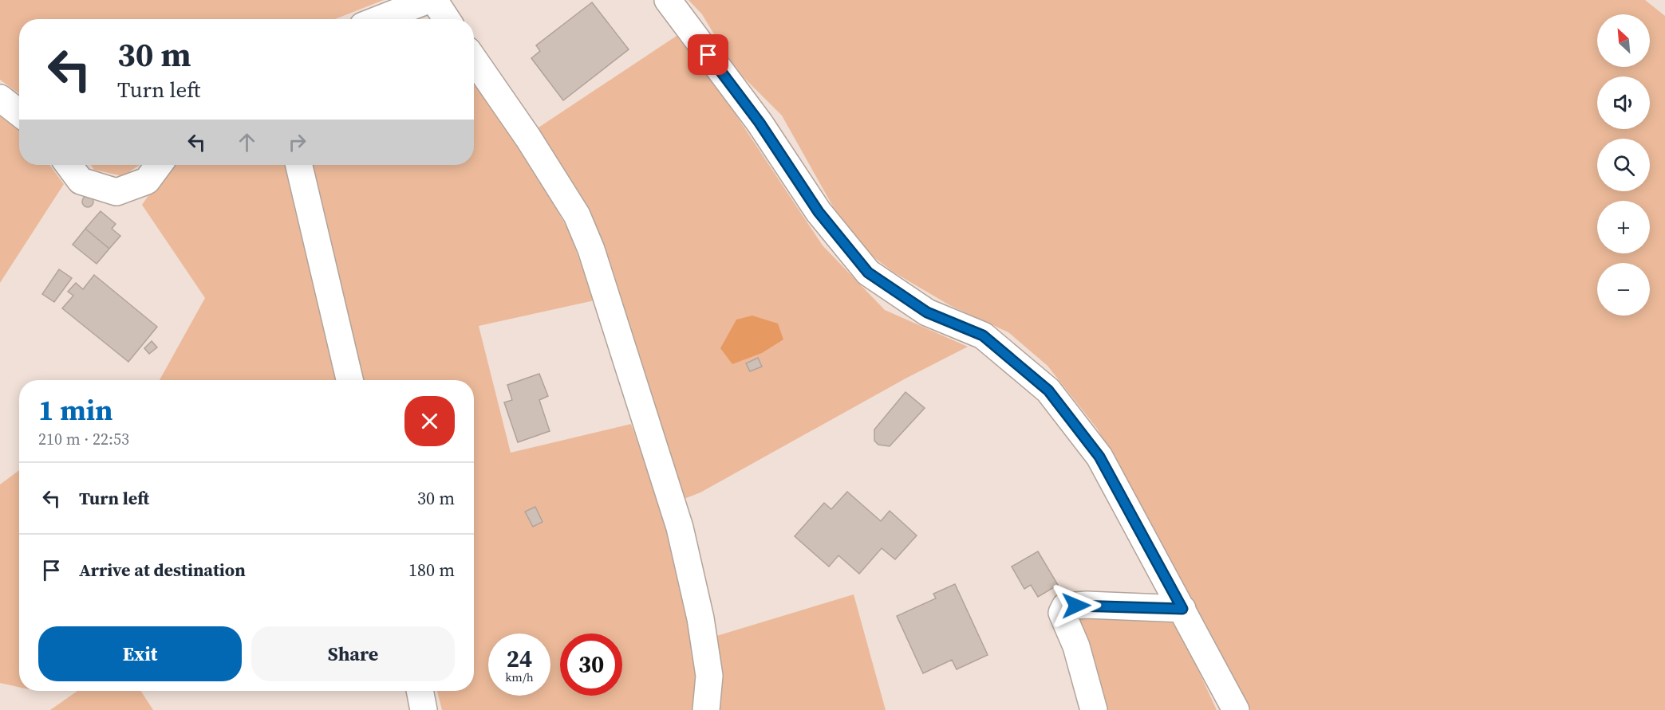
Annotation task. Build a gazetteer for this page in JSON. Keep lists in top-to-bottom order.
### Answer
{
  "north": "top left",
  "page": {
    "map_buttons": ["+", "−"],
    "turn": ["30 m", "Turn left"],
    "heading": ["1 min", "210 m · 22:53"],
    "list": [
      {
        "name": "Turn left",
        "value": "30 m"
      },
      {
        "name": "Arrive at destination",
        "value": "180 m"
      }
    ],
    "buttons": ["Exit", "Share"],
    "speed": "24 km/h",
    "limit": "30"
  }
}
